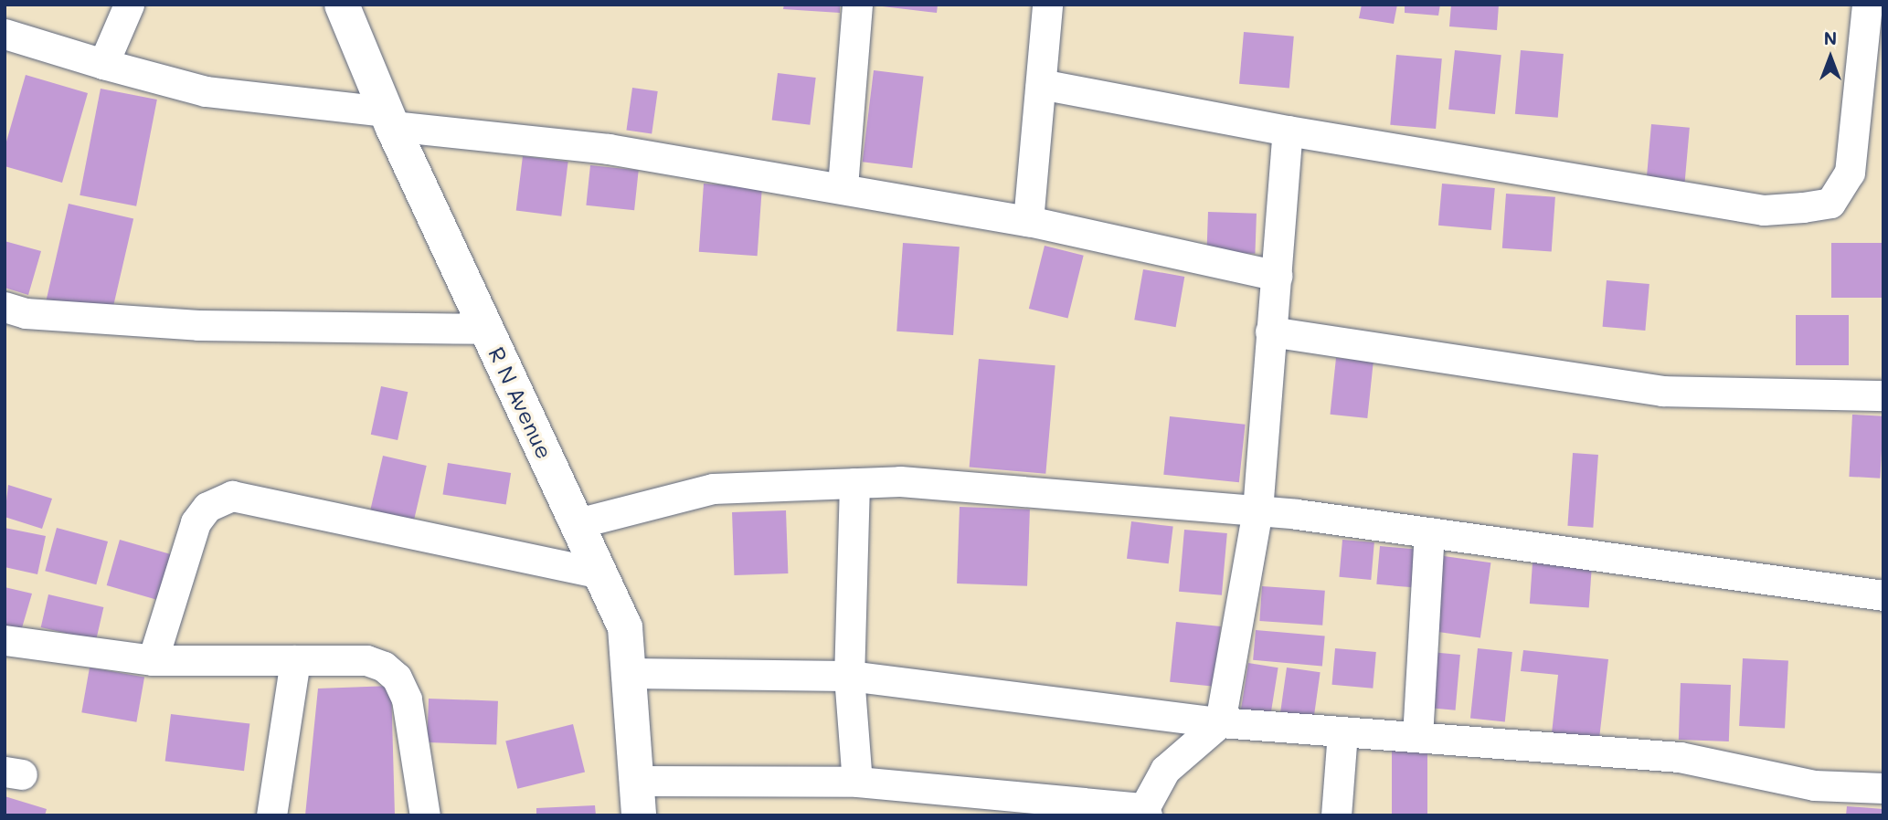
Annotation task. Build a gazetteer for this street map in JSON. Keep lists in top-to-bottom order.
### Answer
{
  "streets": {
    "main road": ["R N Avenue"]
  },
  "north": "top"
}
